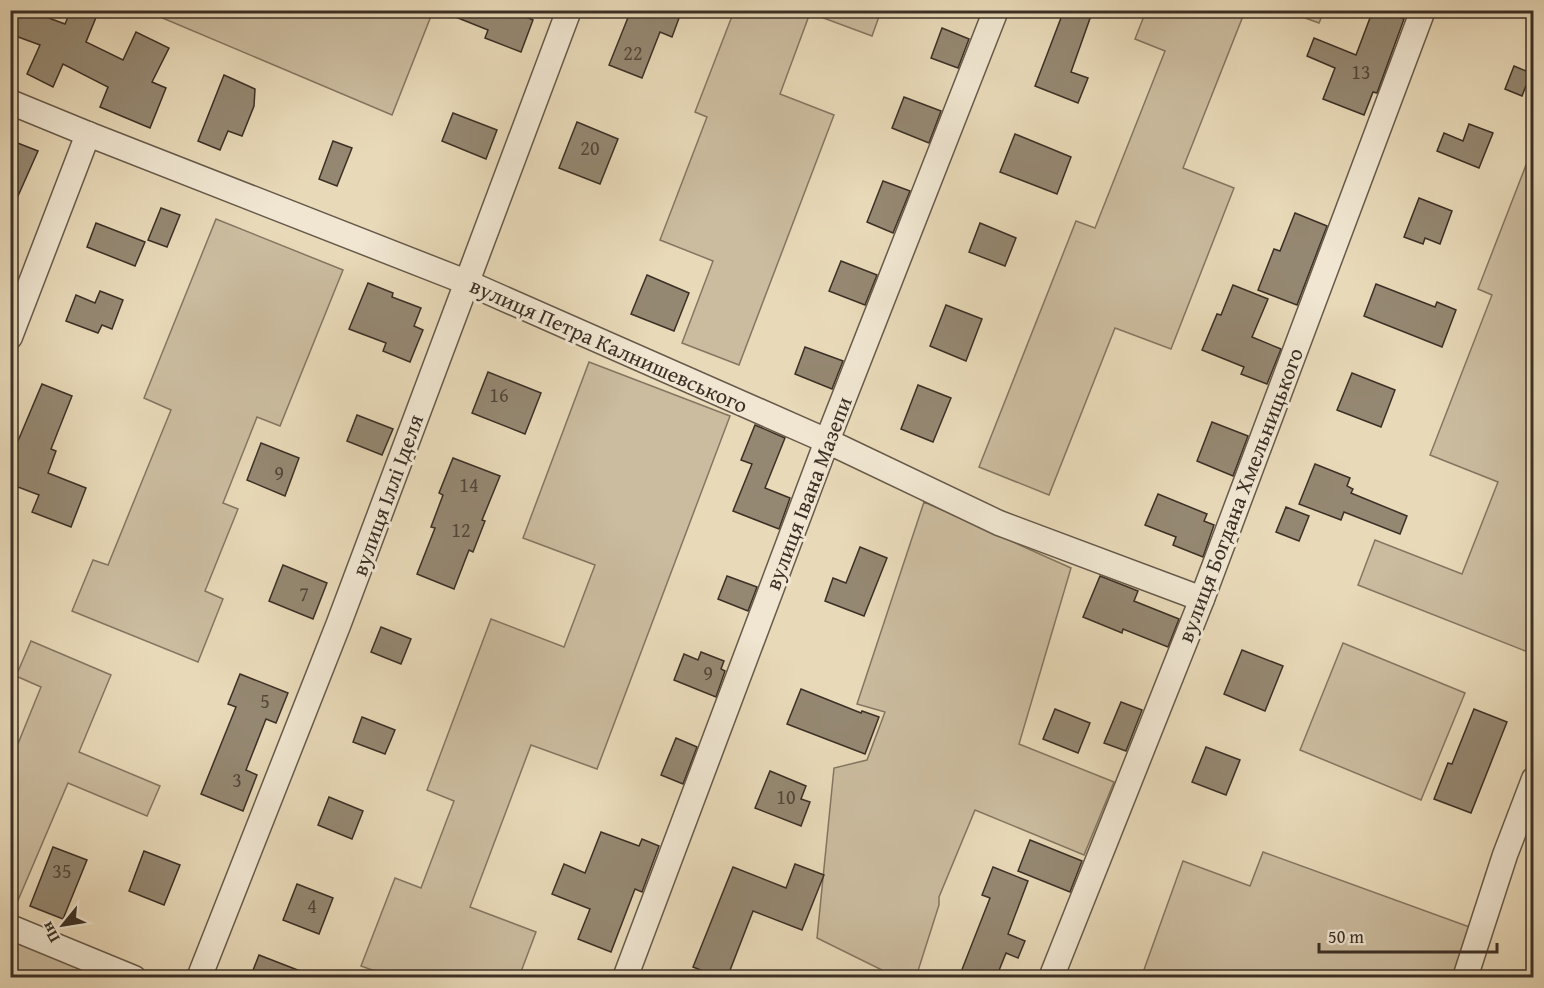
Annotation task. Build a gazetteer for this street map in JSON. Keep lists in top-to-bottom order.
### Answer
{
  "streets": {
    "street": [
      "вулиця Петра Калнишевського",
      "вулиця Івана Мазепи",
      "вулиця Іллі Іделя",
      "вулиця Богдана Хмельницького"
    ]
  },
  "crossings": [
    ["вулиця Петра Калнишевського", "вулиця Івана Мазепи"],
    ["вулиця Петра Калнишевського", "вулиця Іллі Іделя"],
    ["вулиця Петра Калнишевського", "вулиця Богдана Хмельницького"]
  ],
  "house_numbers": [
    "22",
    "13",
    "20",
    "16",
    "9",
    "14",
    "12",
    "7",
    "9",
    "5",
    "3",
    "10",
    "35",
    "4"
  ],
  "scale_bar": "50 m",
  "north": "bottom left"
}
